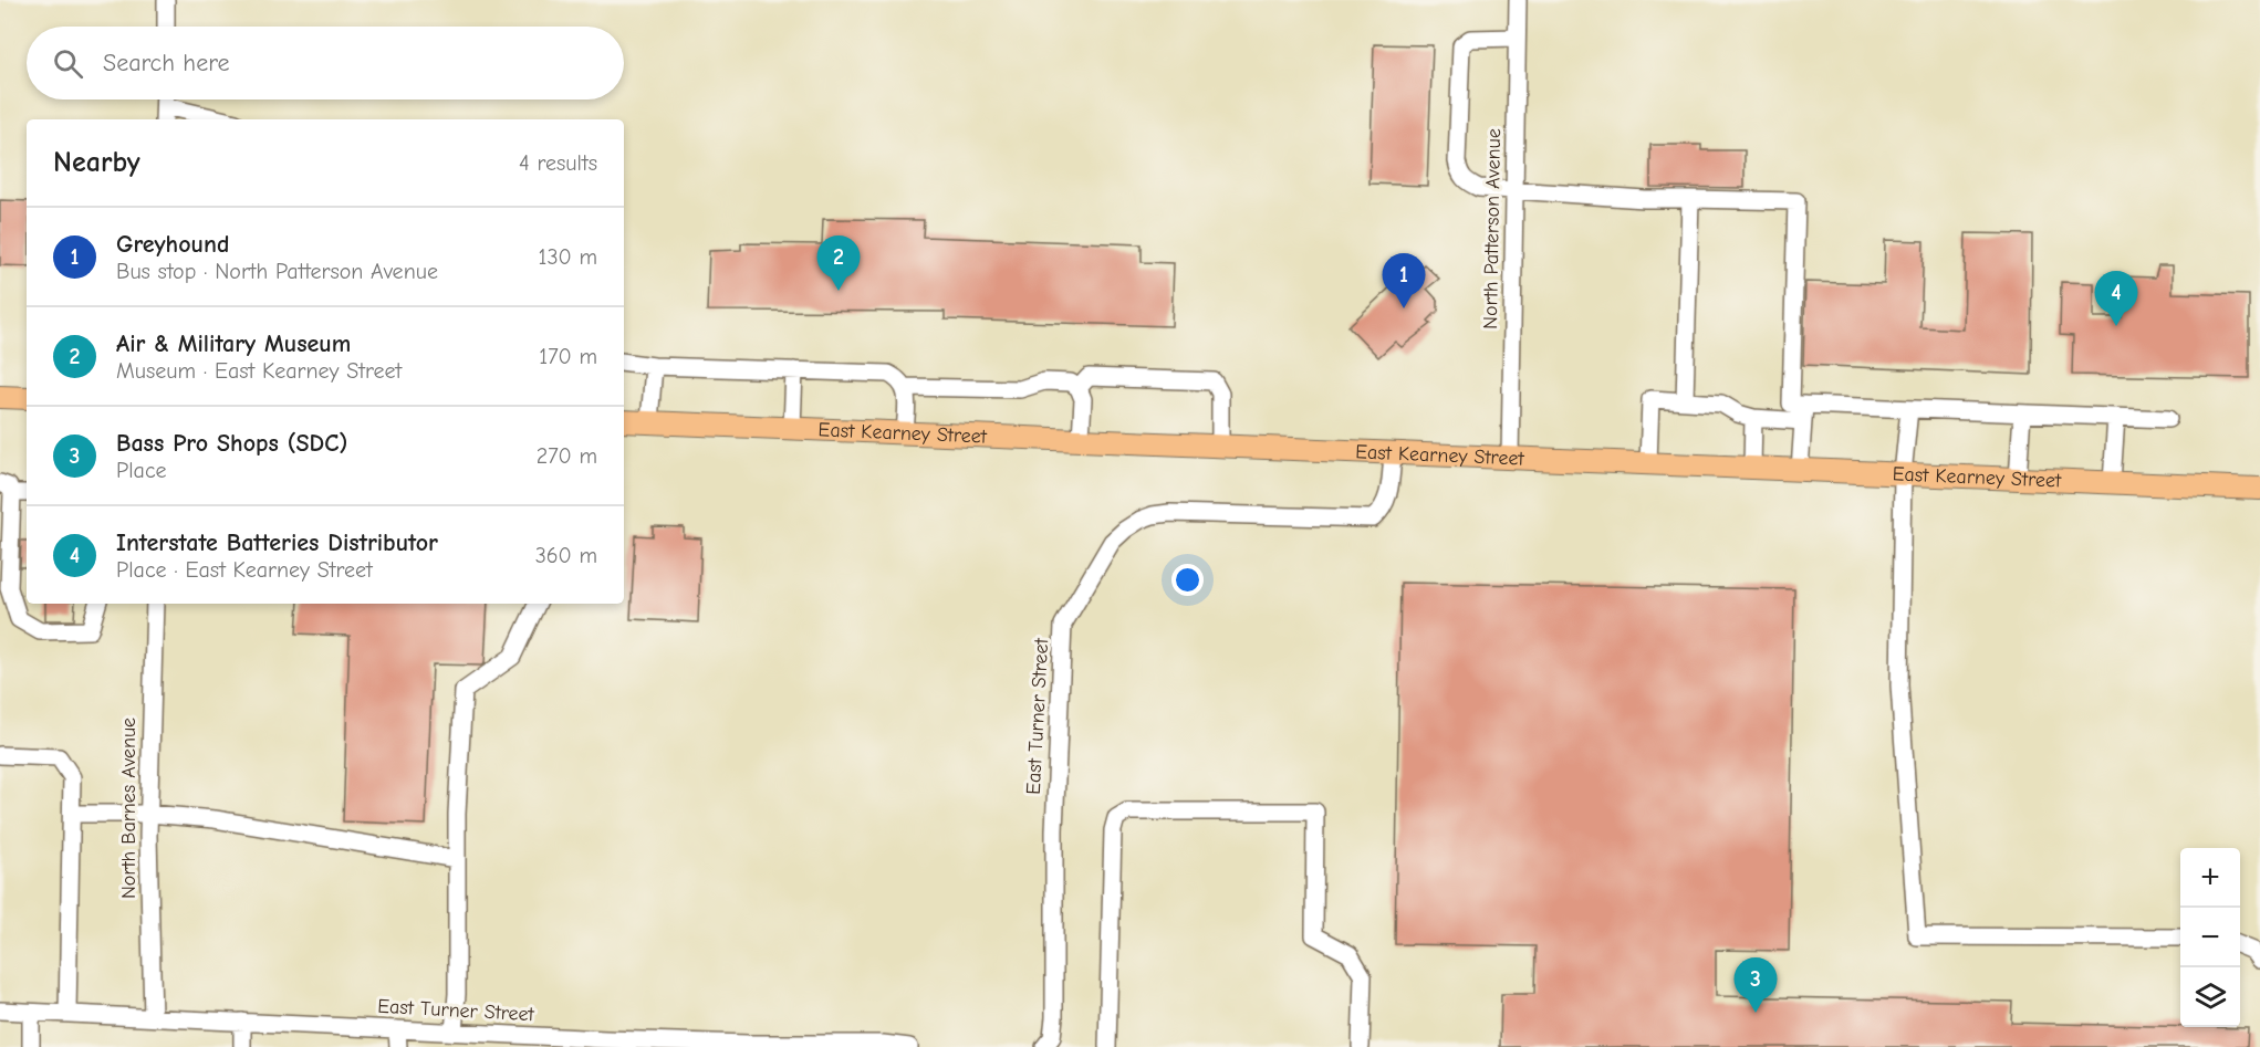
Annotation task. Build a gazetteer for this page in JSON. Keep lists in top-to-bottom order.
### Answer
{
  "streets": {
    "main road": ["East Kearney Street"],
    "street": ["North Patterson Avenue", "East Turner Street", "North Barnes Avenue"]
  },
  "crossings": [
    ["North Patterson Avenue", "East Kearney Street"],
    ["East Kearney Street", "East Turner Street"],
    ["East Turner Street", "North Barnes Avenue"]
  ],
  "page": {
    "search": "Search here",
    "heading": ["Nearby", "4 results"],
    "list": [
      {
        "mark": "1",
        "name": "Greyhound",
        "note": "Bus stop · North Patterson Avenue",
        "value": "130 m"
      },
      {
        "mark": "2",
        "name": "Air & Military Museum",
        "note": "Museum · East Kearney Street",
        "value": "170 m"
      },
      {
        "mark": "3",
        "name": "Bass Pro Shops (SDC)",
        "note": "Place",
        "value": "270 m"
      },
      {
        "mark": "4",
        "name": "Interstate Batteries Distributor",
        "note": "Place · East Kearney Street",
        "value": "360 m"
      }
    ],
    "pins": [
      "2",
      "1",
      "4",
      "3"
    ],
    "map_buttons": ["+", "−"]
  }
}
